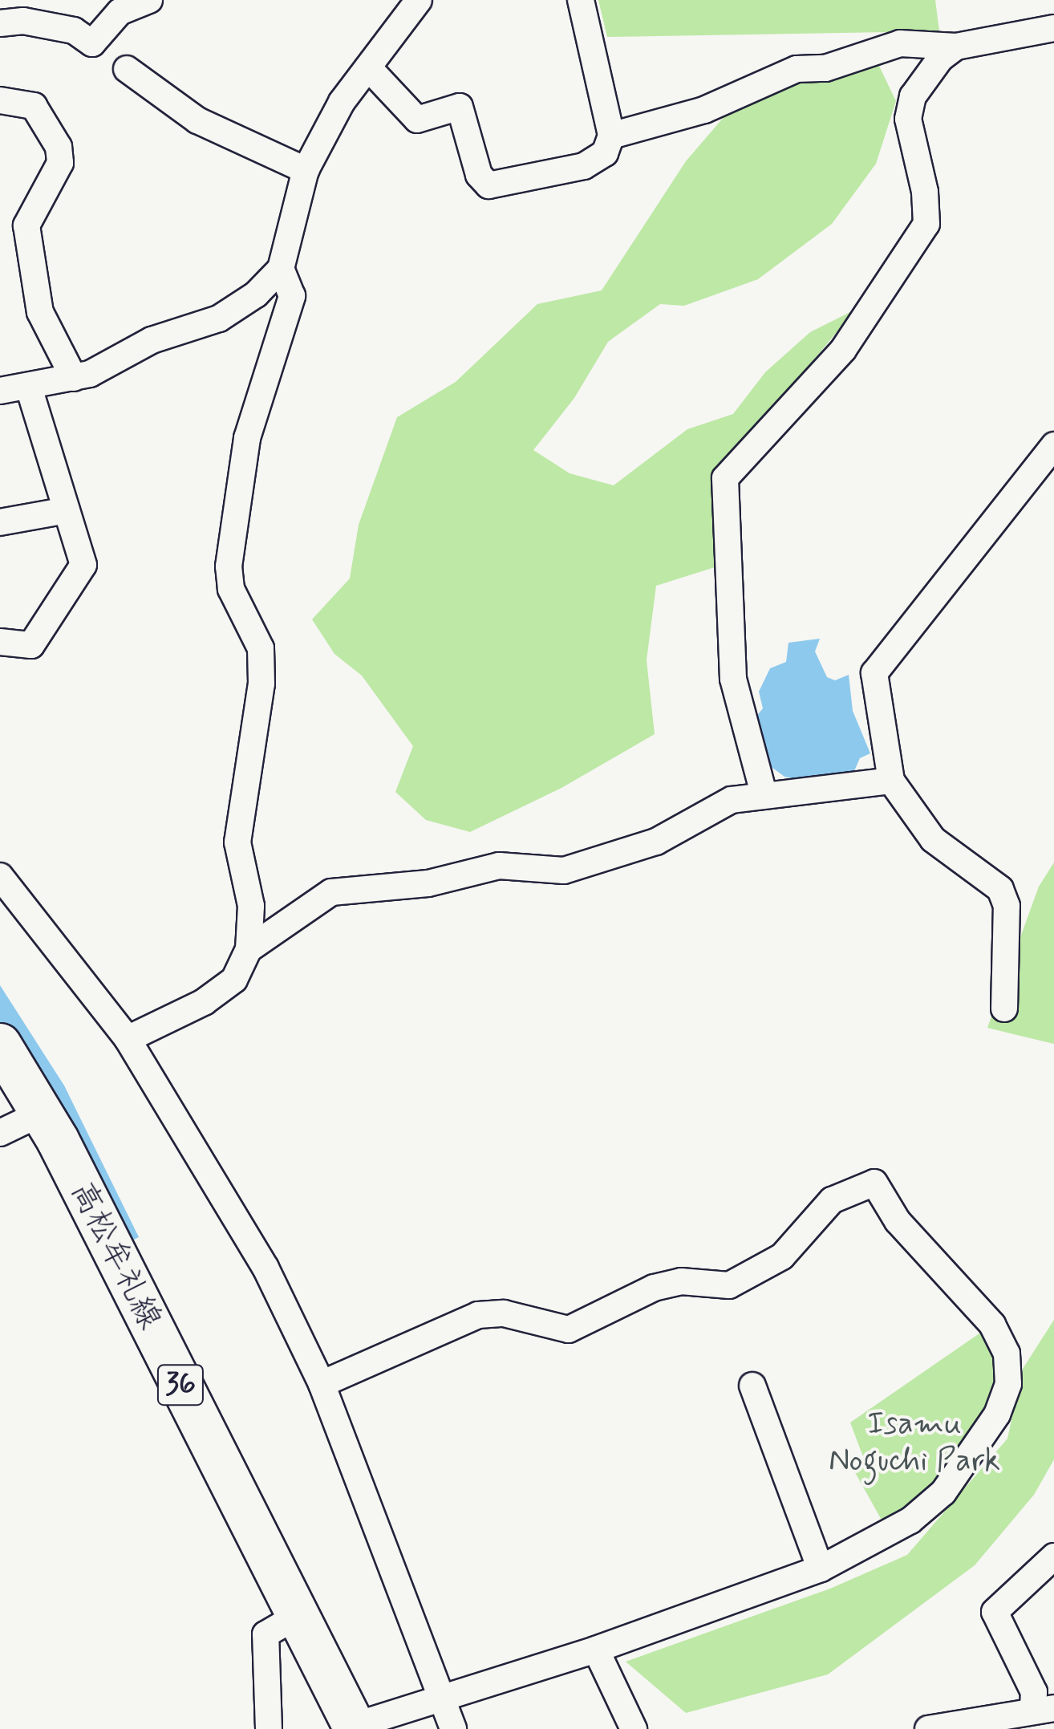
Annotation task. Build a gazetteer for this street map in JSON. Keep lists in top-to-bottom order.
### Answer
{
  "streets": {
    "main road": ["高松牟礼線", "36"]
  },
  "parks": ["Isamu Noguchi Park"]
}
